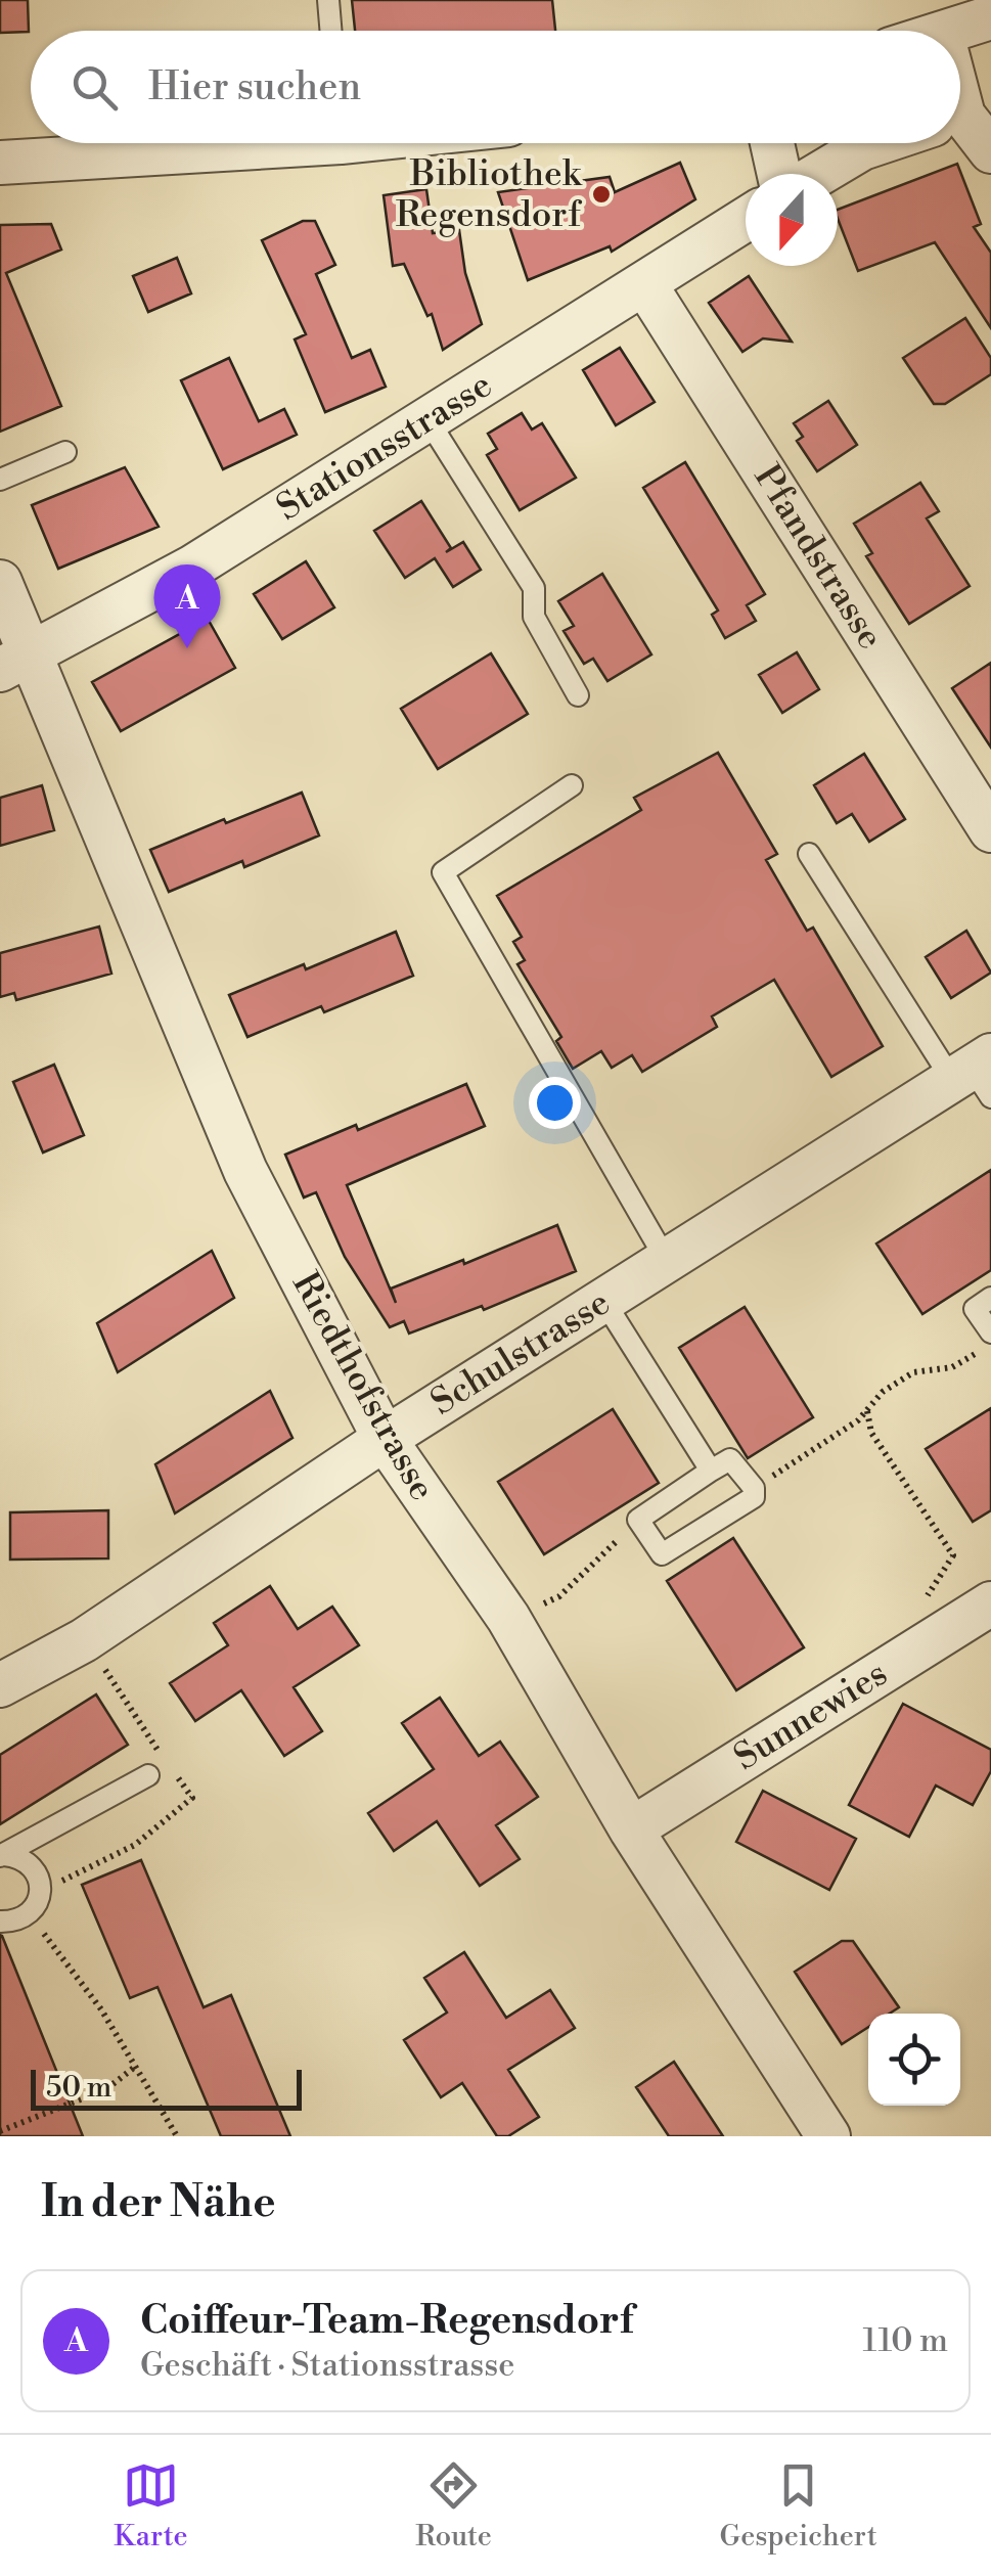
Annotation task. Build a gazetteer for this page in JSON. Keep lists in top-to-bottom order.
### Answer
{
  "streets": {
    "street": [
      "Stationsstrasse",
      "Pfandstrasse",
      "Schulstrasse",
      "Riedthofstrasse",
      "Sunnewies"
    ]
  },
  "crossings": [
    ["Stationsstrasse", "Pfandstrasse"],
    ["Stationsstrasse", "Riedthofstrasse"],
    ["Schulstrasse", "Riedthofstrasse"],
    ["Riedthofstrasse", "Sunnewies"]
  ],
  "places": ["Bibliothek Regensdorf"],
  "scale_bar": "50 m",
  "north": "bottom",
  "page": {
    "search": "Hier suchen",
    "pins": "A",
    "scale": "50 m",
    "heading": "In der Nähe",
    "list": [
      {
        "mark": "A",
        "name": "Coiffeur-Team-Regensdorf",
        "note": "Geschäft · Stationsstrasse",
        "value": "110 m"
      }
    ],
    "nav": ["Karte", "Route", "Gespeichert"]
  }
}
